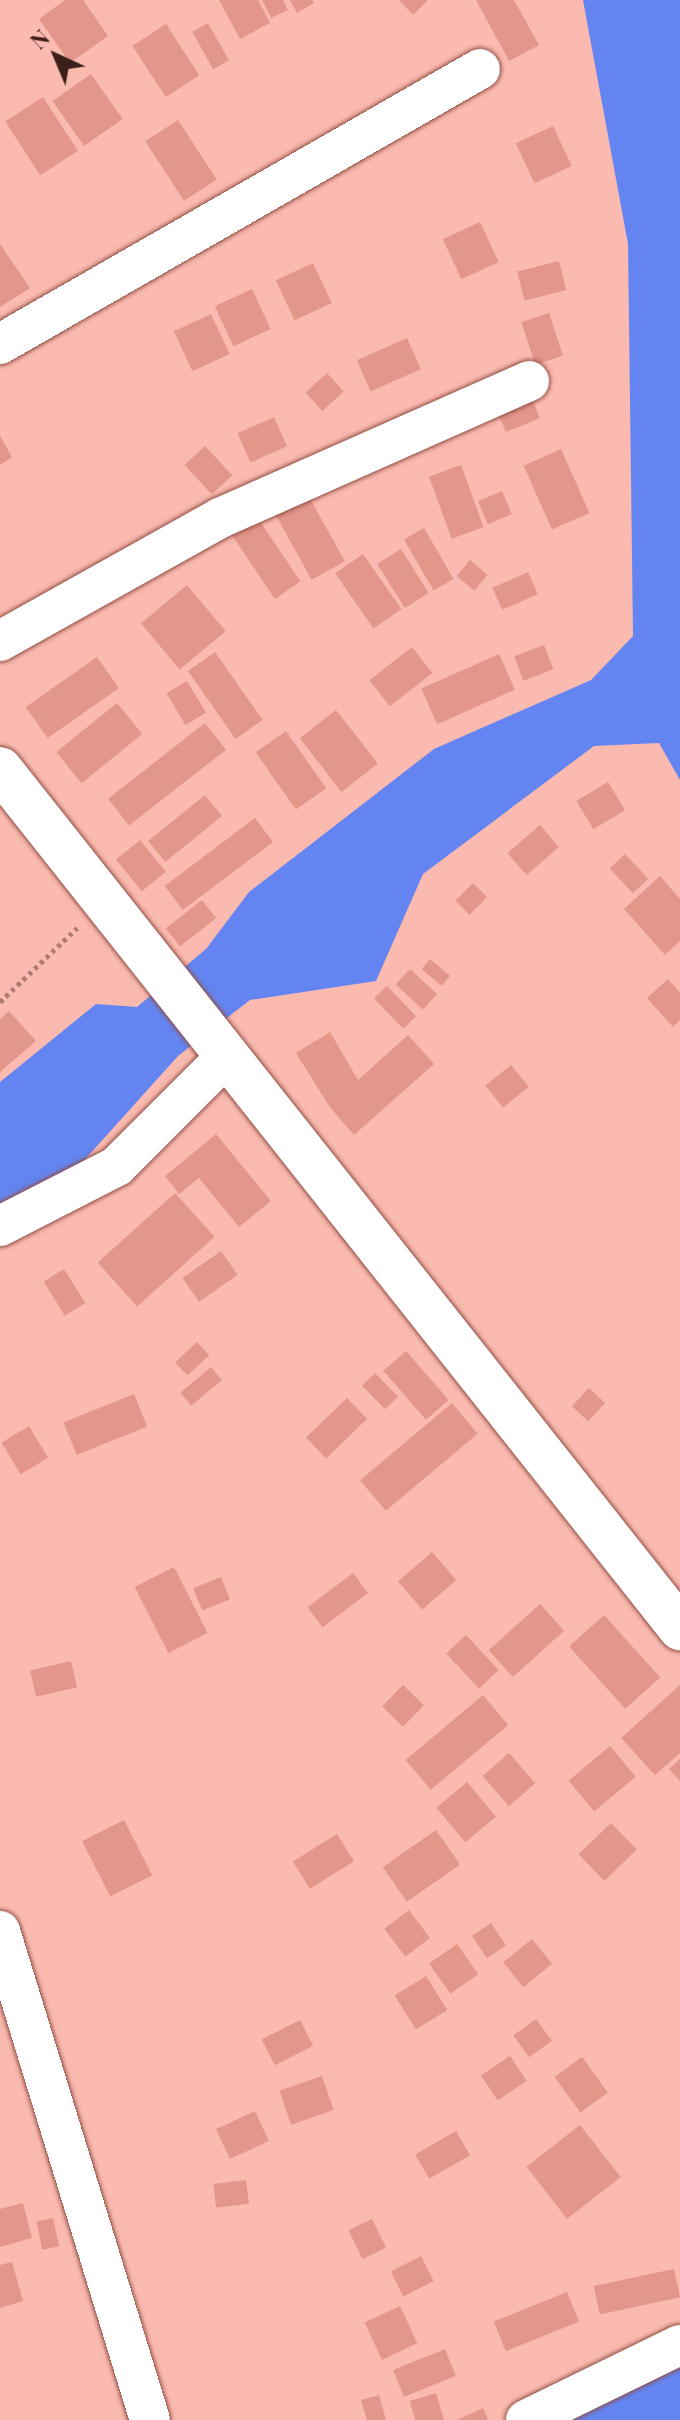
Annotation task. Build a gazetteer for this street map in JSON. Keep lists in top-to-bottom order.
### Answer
{
  "north": "top left"
}
